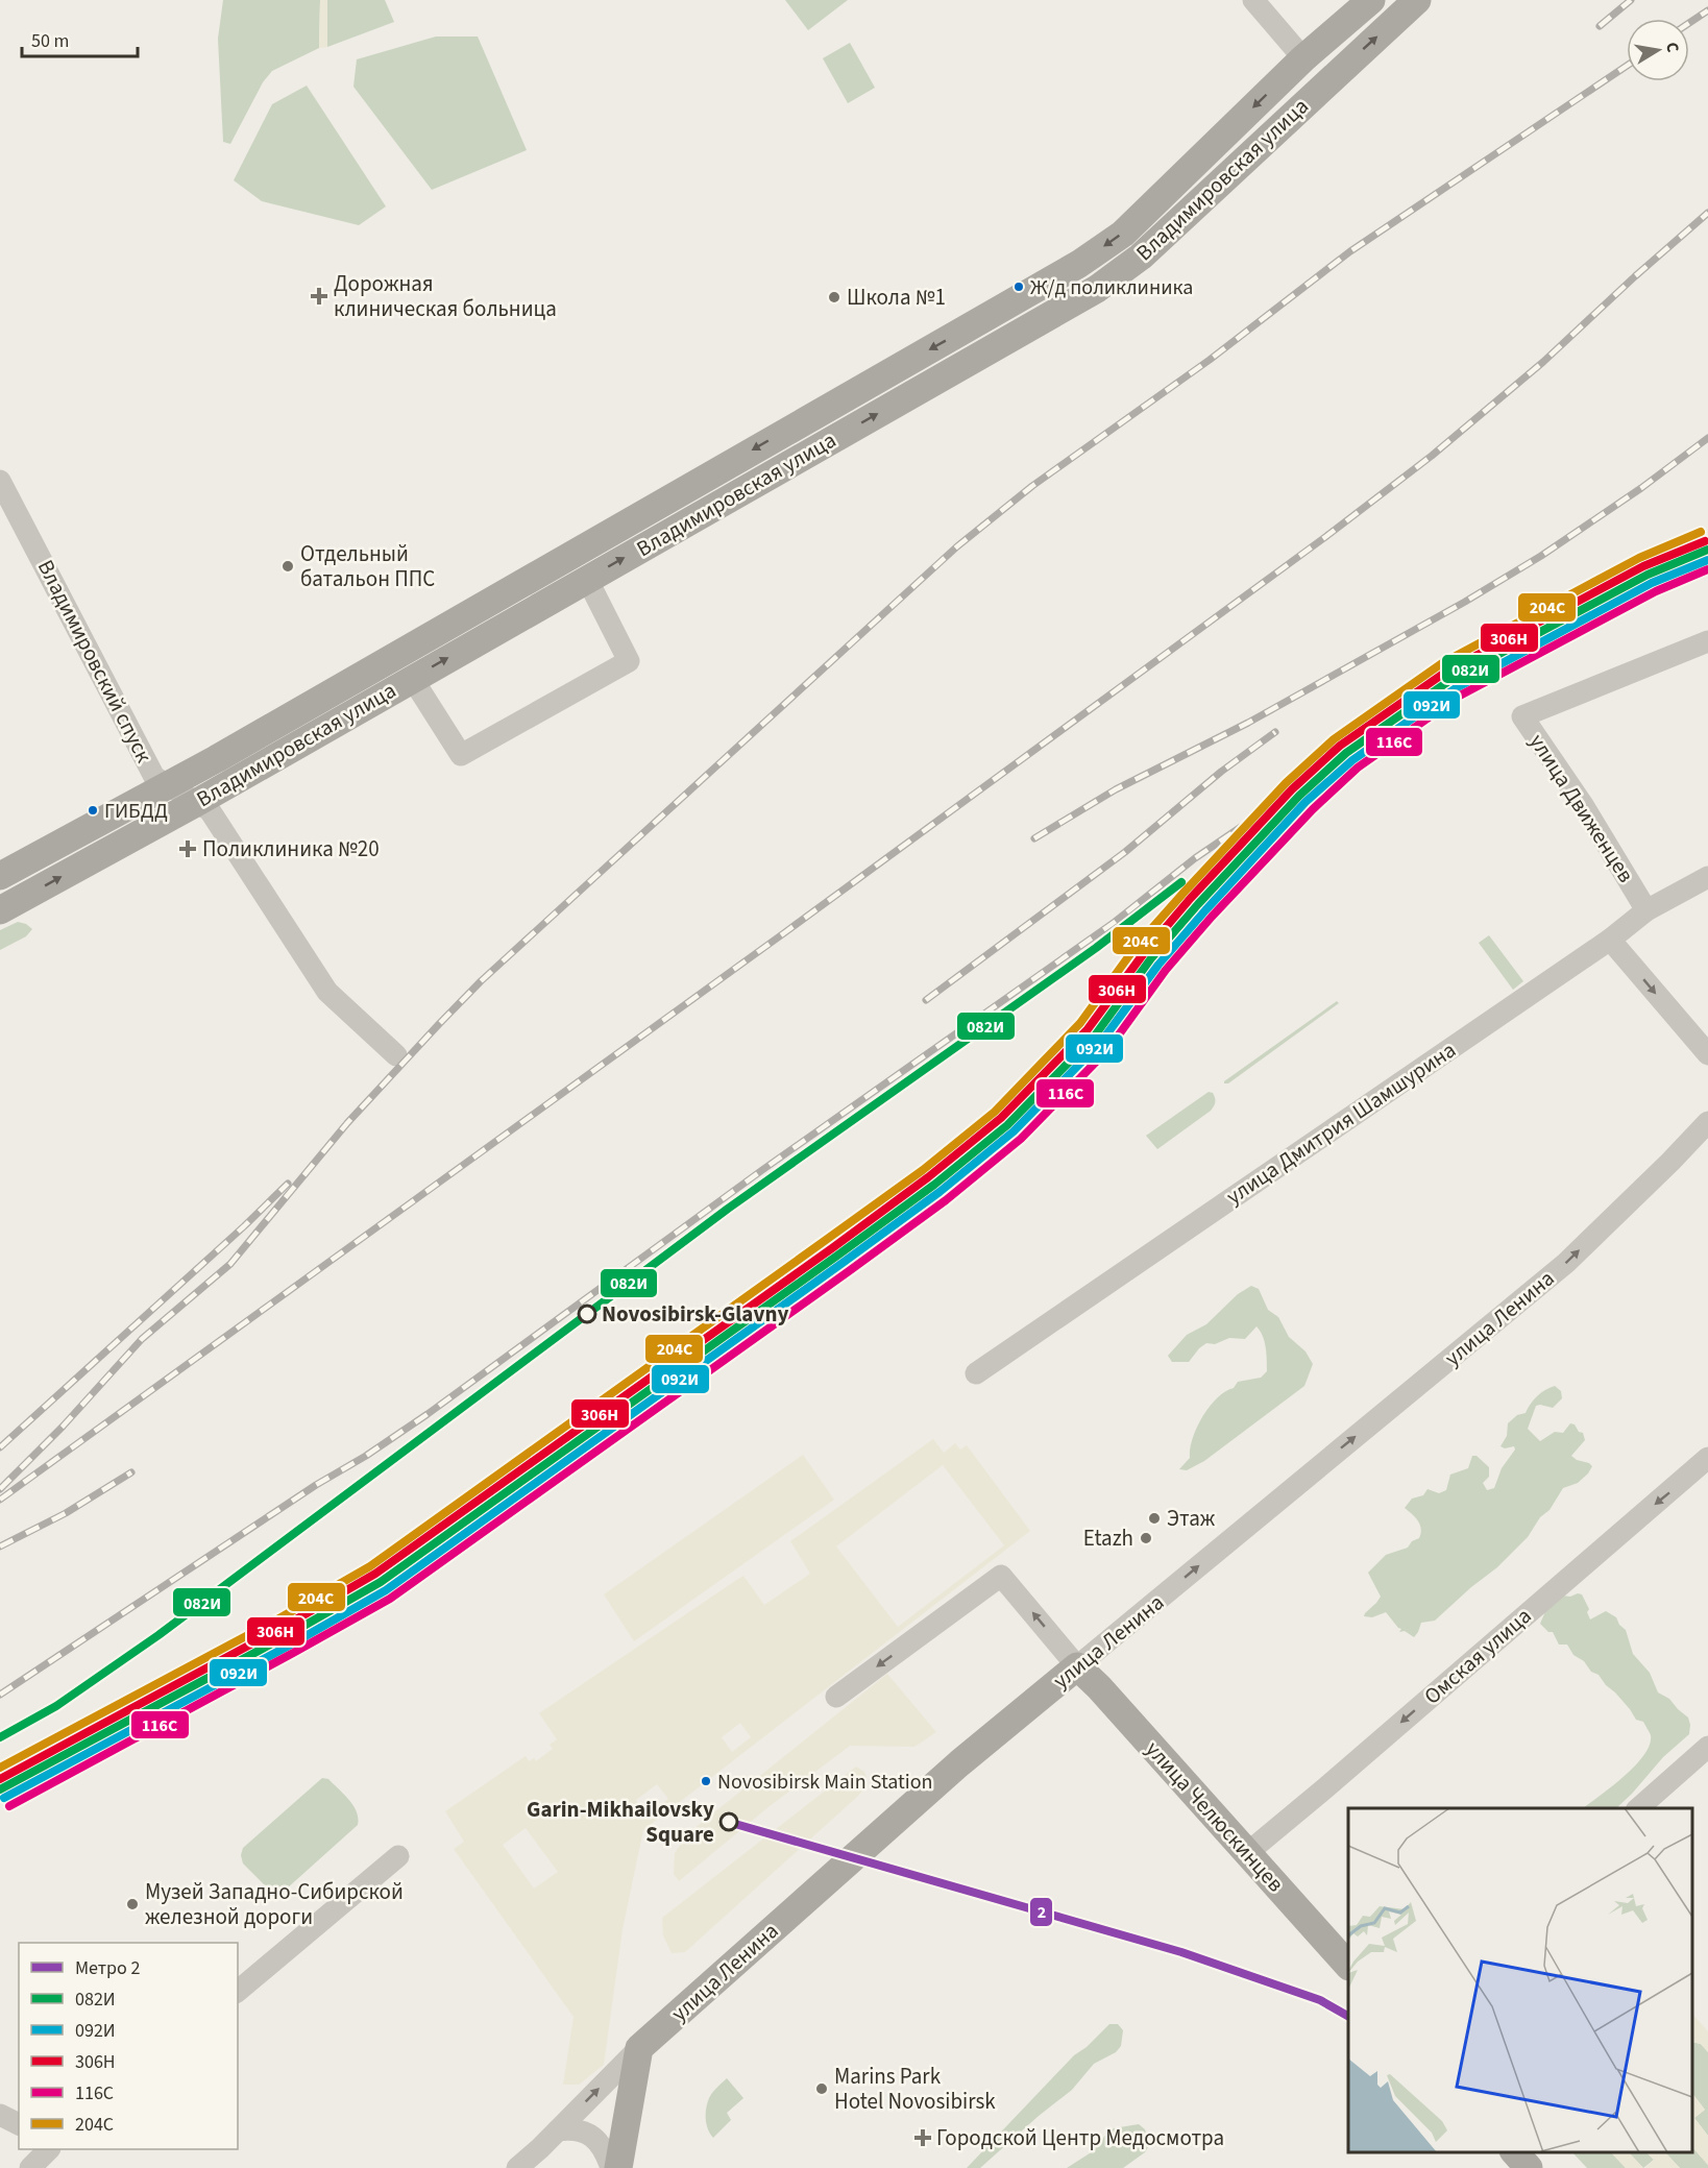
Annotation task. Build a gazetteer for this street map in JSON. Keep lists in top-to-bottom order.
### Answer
{
  "streets": {
    "main road": ["Владимировская улица", "улица Ленина", "улица Челюскинцев"],
    "street": [
      "Владимировский спуск",
      "улица Движенцев",
      "улица Дмитрия Шамшурина",
      "Омская улица"
    ]
  },
  "crossings": [
    ["Владимировская улица", "Владимировский спуск"],
    ["улица Движенцев", "улица Дмитрия Шамшурина"],
    ["улица Ленина", "улица Челюскинцев"],
    ["Омская улица", "улица Челюскинцев"]
  ],
  "one_way": ["улица Ленина", "Омская улица"],
  "places": {
    "other": [
      "Ж/д поликлиника",
      "Школа №1",
      "Отдельный батальон ППС",
      "ГИБДД",
      "Novosibirsk-Glavny",
      "Этаж",
      "Etazh",
      "Novosibirsk Main Station",
      "Garin-Mikhailovsky Square",
      "Музей Западно-Сибирской железной дороги",
      "Marins Park Hotel Novosibirsk"
    ],
    "health": ["Дорожная клиническая больница", "Поликлиника №20", "Городской Центр Медосмотра"]
  },
  "lines": [
    "transit line 204С",
    "transit line 306Н",
    "transit line 082И",
    "transit line 092И",
    "transit line 116С",
    "metro line 2"
  ],
  "legend": [
    "Метро 2",
    "082И",
    "092И",
    "306Н",
    "116С",
    "204С"
  ],
  "scale_bar": "50 m",
  "north": "right"
}
